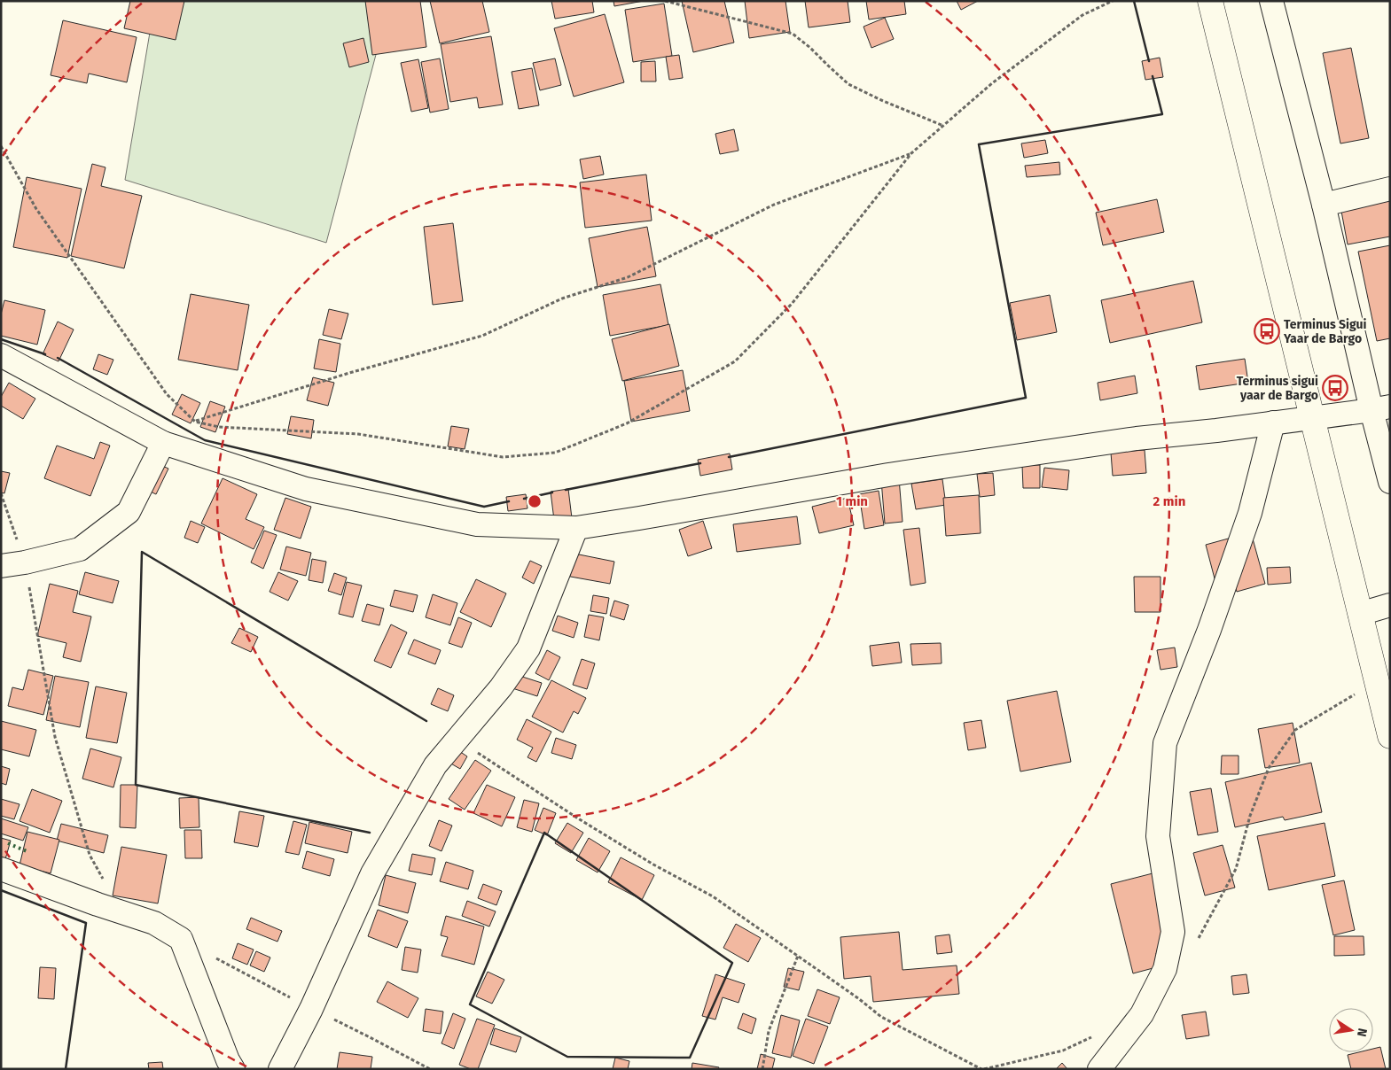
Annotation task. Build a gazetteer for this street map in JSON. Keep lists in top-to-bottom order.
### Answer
{
  "places": {
    "bus stop": ["Terminus Sigui Yaar de Bargo", "Terminus sigui yaar de Bargo"]
  },
  "north": "right",
  "rings": ["1 min", "2 min"]
}
